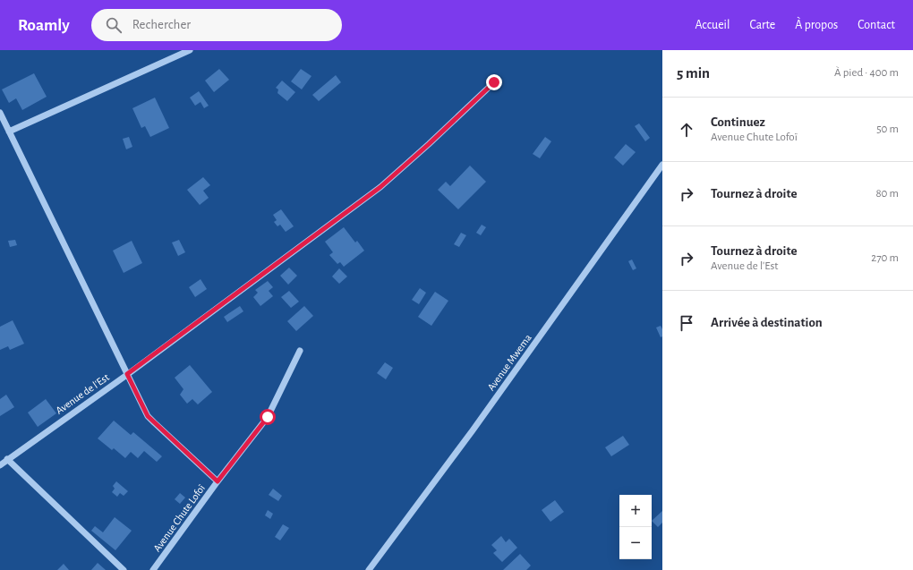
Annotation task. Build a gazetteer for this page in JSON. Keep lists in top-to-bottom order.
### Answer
{
  "streets": {
    "street": ["Avenue Mwema", "Avenue de l'Est", "Avenue Chute Lofoï"]
  },
  "page": {
    "header": "Roamly",
    "search": "Rechercher",
    "nav": [
      "Accueil",
      "Carte",
      "À propos",
      "Contact"
    ],
    "heading": ["5 min", "À pied · 400 m"],
    "list": [
      ["Continuez", "Avenue Chute Lofoï", "50 m"],
      ["Tournez à droite", "80 m"],
      ["Tournez à droite", "Avenue de l'Est", "270 m"],
      "Arrivée à destination"
    ],
    "map_buttons": ["+", "−"]
  }
}
